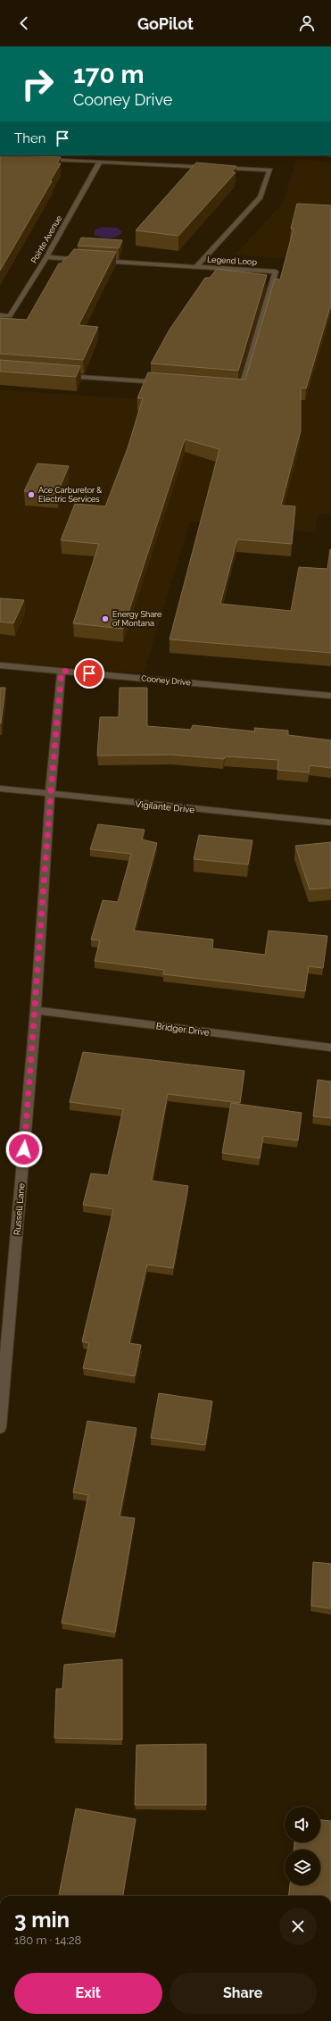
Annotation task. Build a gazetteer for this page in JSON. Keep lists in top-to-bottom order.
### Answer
{
  "streets": {
    "street": [
      "Pointe Avenue",
      "Legend Loop",
      "Cooney Drive",
      "Vigilante Drive",
      "Bridger Drive",
      "Russell Lane"
    ]
  },
  "crossings": [
    ["Pointe Avenue", "Legend Loop"],
    ["Cooney Drive", "Russell Lane"],
    ["Vigilante Drive", "Russell Lane"],
    ["Bridger Drive", "Russell Lane"]
  ],
  "places": ["Ace Carburetor & Electric Services", "Energy Share of Montana"],
  "page": {
    "header": "GoPilot",
    "turn": ["170 m", "Cooney Drive"],
    "then": "Then",
    "heading": ["3 min", "180 m · 14:28"],
    "buttons": ["Exit", "Share"]
  }
}
